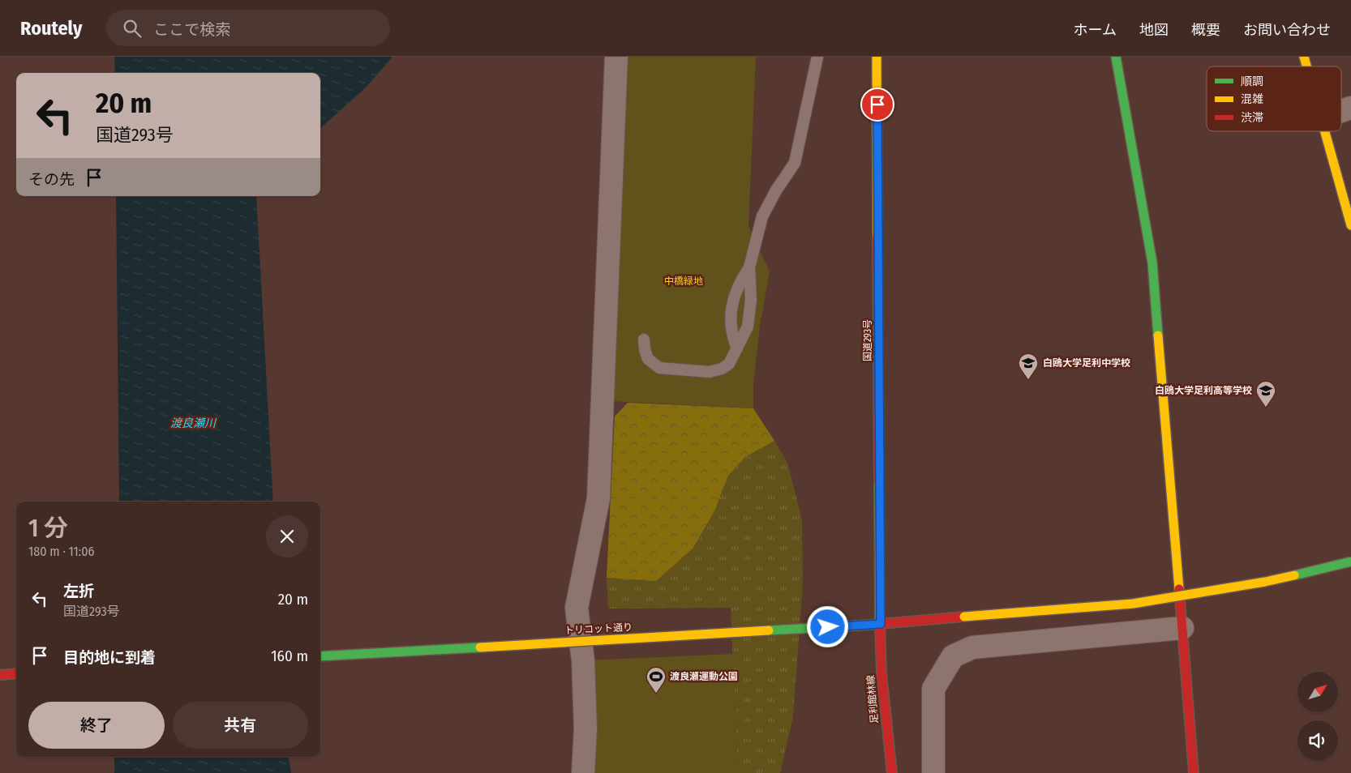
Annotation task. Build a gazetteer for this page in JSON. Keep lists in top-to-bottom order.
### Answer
{
  "streets": {
    "main road": ["国道293号", "トリコット通り", "足利館林線"]
  },
  "crossings": [
    ["国道293号", "トリコット通り"],
    ["国道293号", "足利館林線"],
    ["トリコット通り", "足利館林線"]
  ],
  "water": ["渡良瀬川"],
  "parks": ["中橋緑地"],
  "places": {
    "school or university": ["白鴎大学足利中学校", "白鴎大学足利高等学校"],
    "sports": ["渡良瀬運動公園"]
  },
  "legend": ["順調", "混雑", "渋滞"],
  "north": "top right",
  "page": {
    "header": "Routely",
    "search": "ここで検索",
    "nav": [
      "ホーム",
      "地図",
      "概要",
      "お問い合わせ"
    ],
    "turn": ["20 m", "国道293号"],
    "then": "その先",
    "heading": ["1 分", "180 m · 11:06"],
    "list": [
      {
        "name": "左折",
        "note": "国道293号",
        "value": "20 m"
      },
      {
        "name": "目的地に到着",
        "value": "160 m"
      }
    ],
    "buttons": ["終了", "共有"]
  }
}
